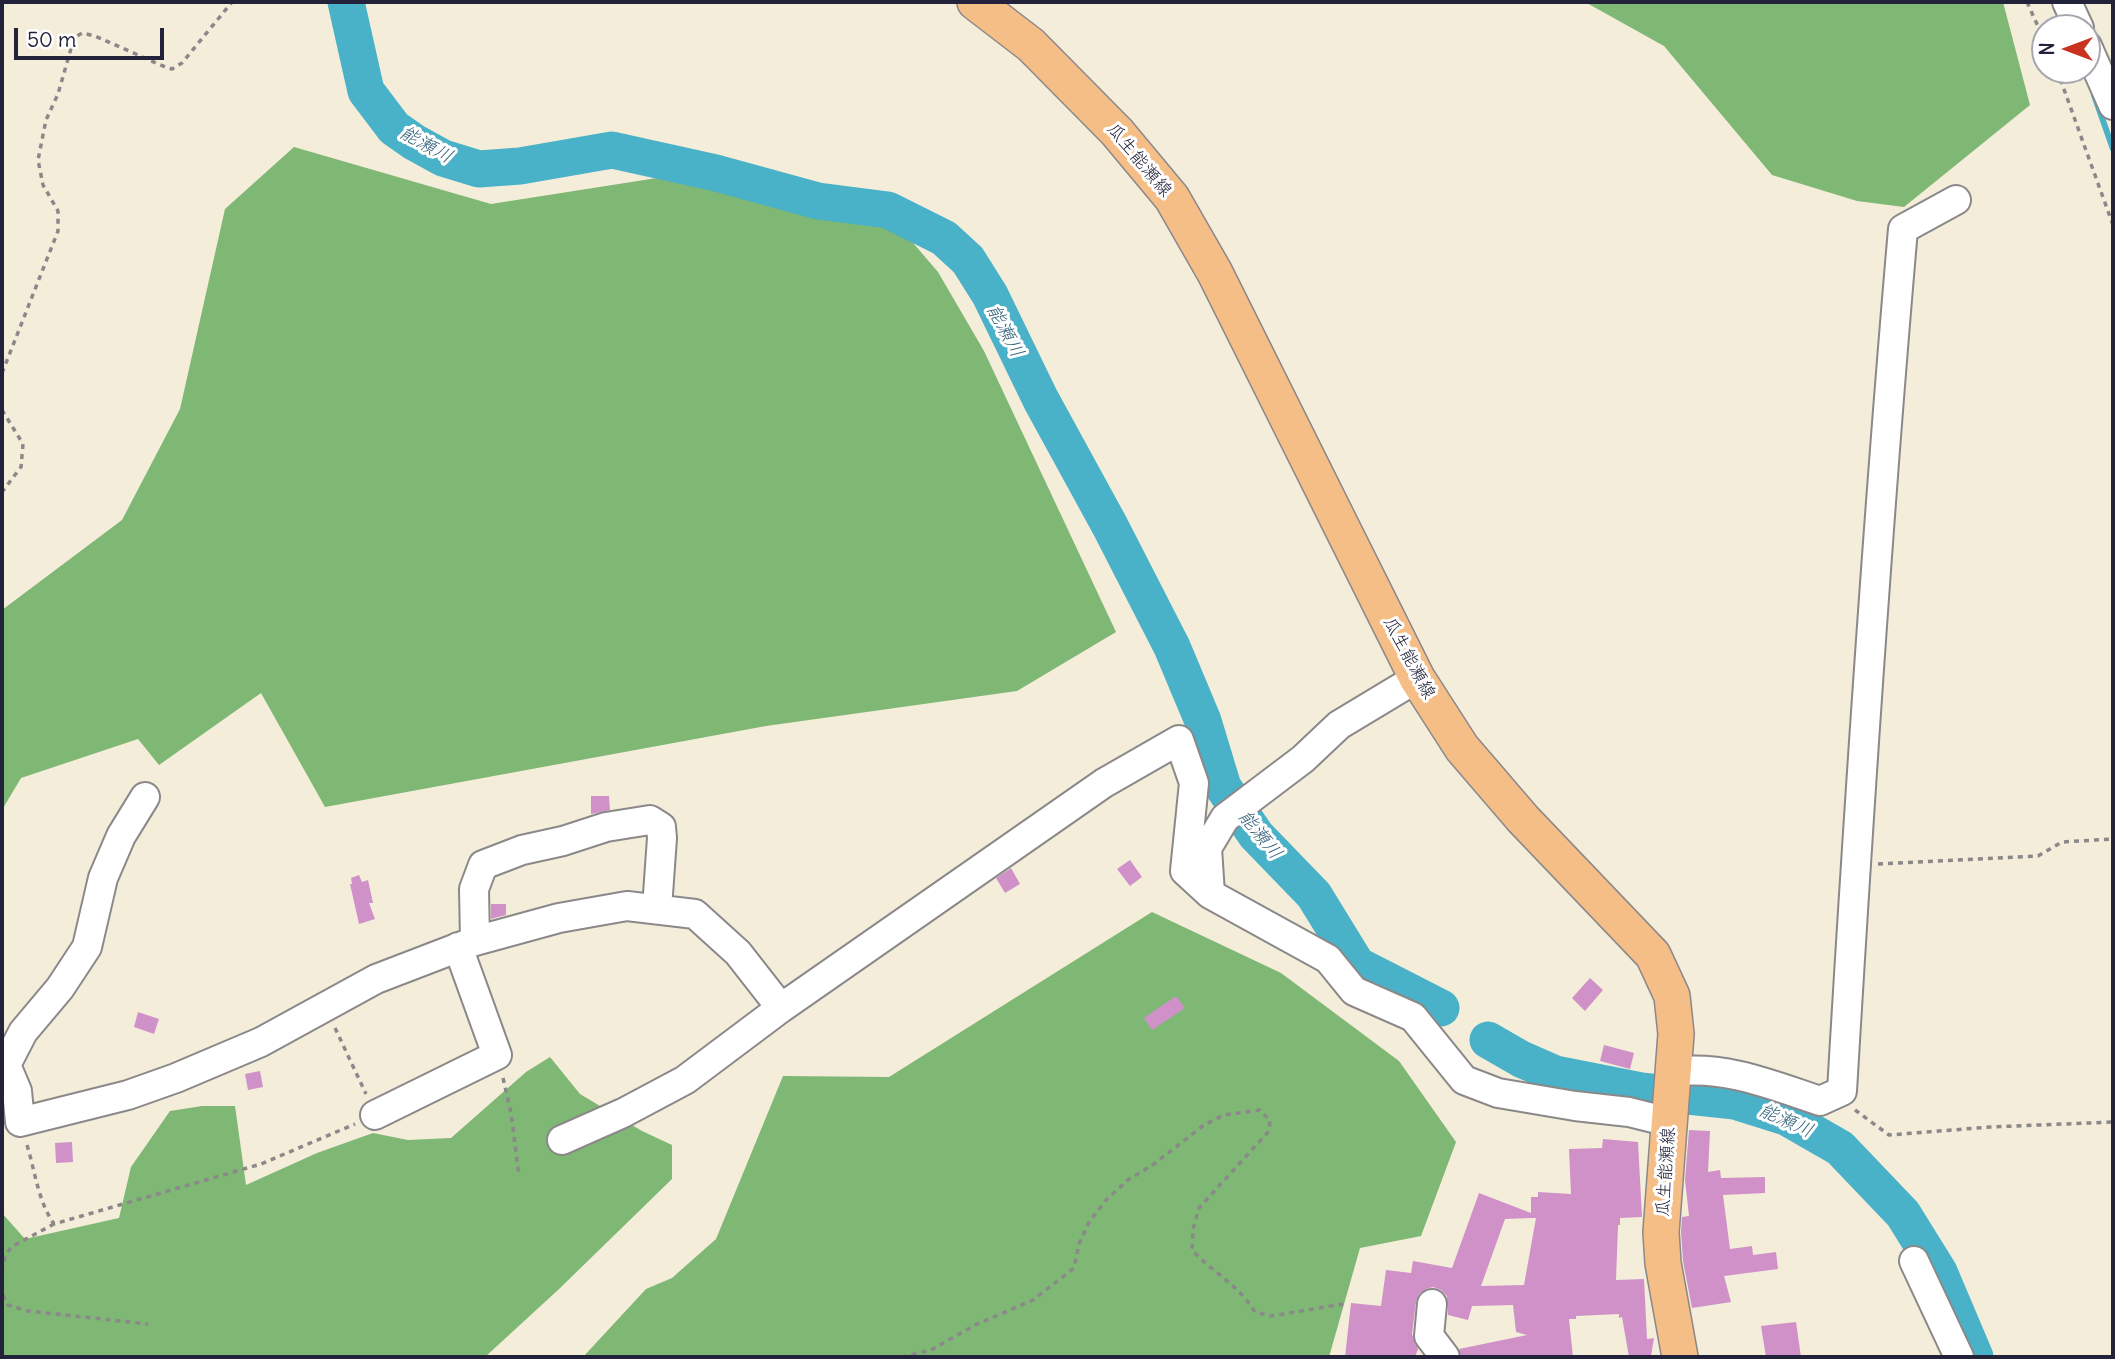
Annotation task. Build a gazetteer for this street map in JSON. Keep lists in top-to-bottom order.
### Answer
{
  "streets": {
    "main road": ["瓜生能瀬線"]
  },
  "water": ["能瀬川"],
  "scale_bar": "50 m",
  "north": "left"
}
